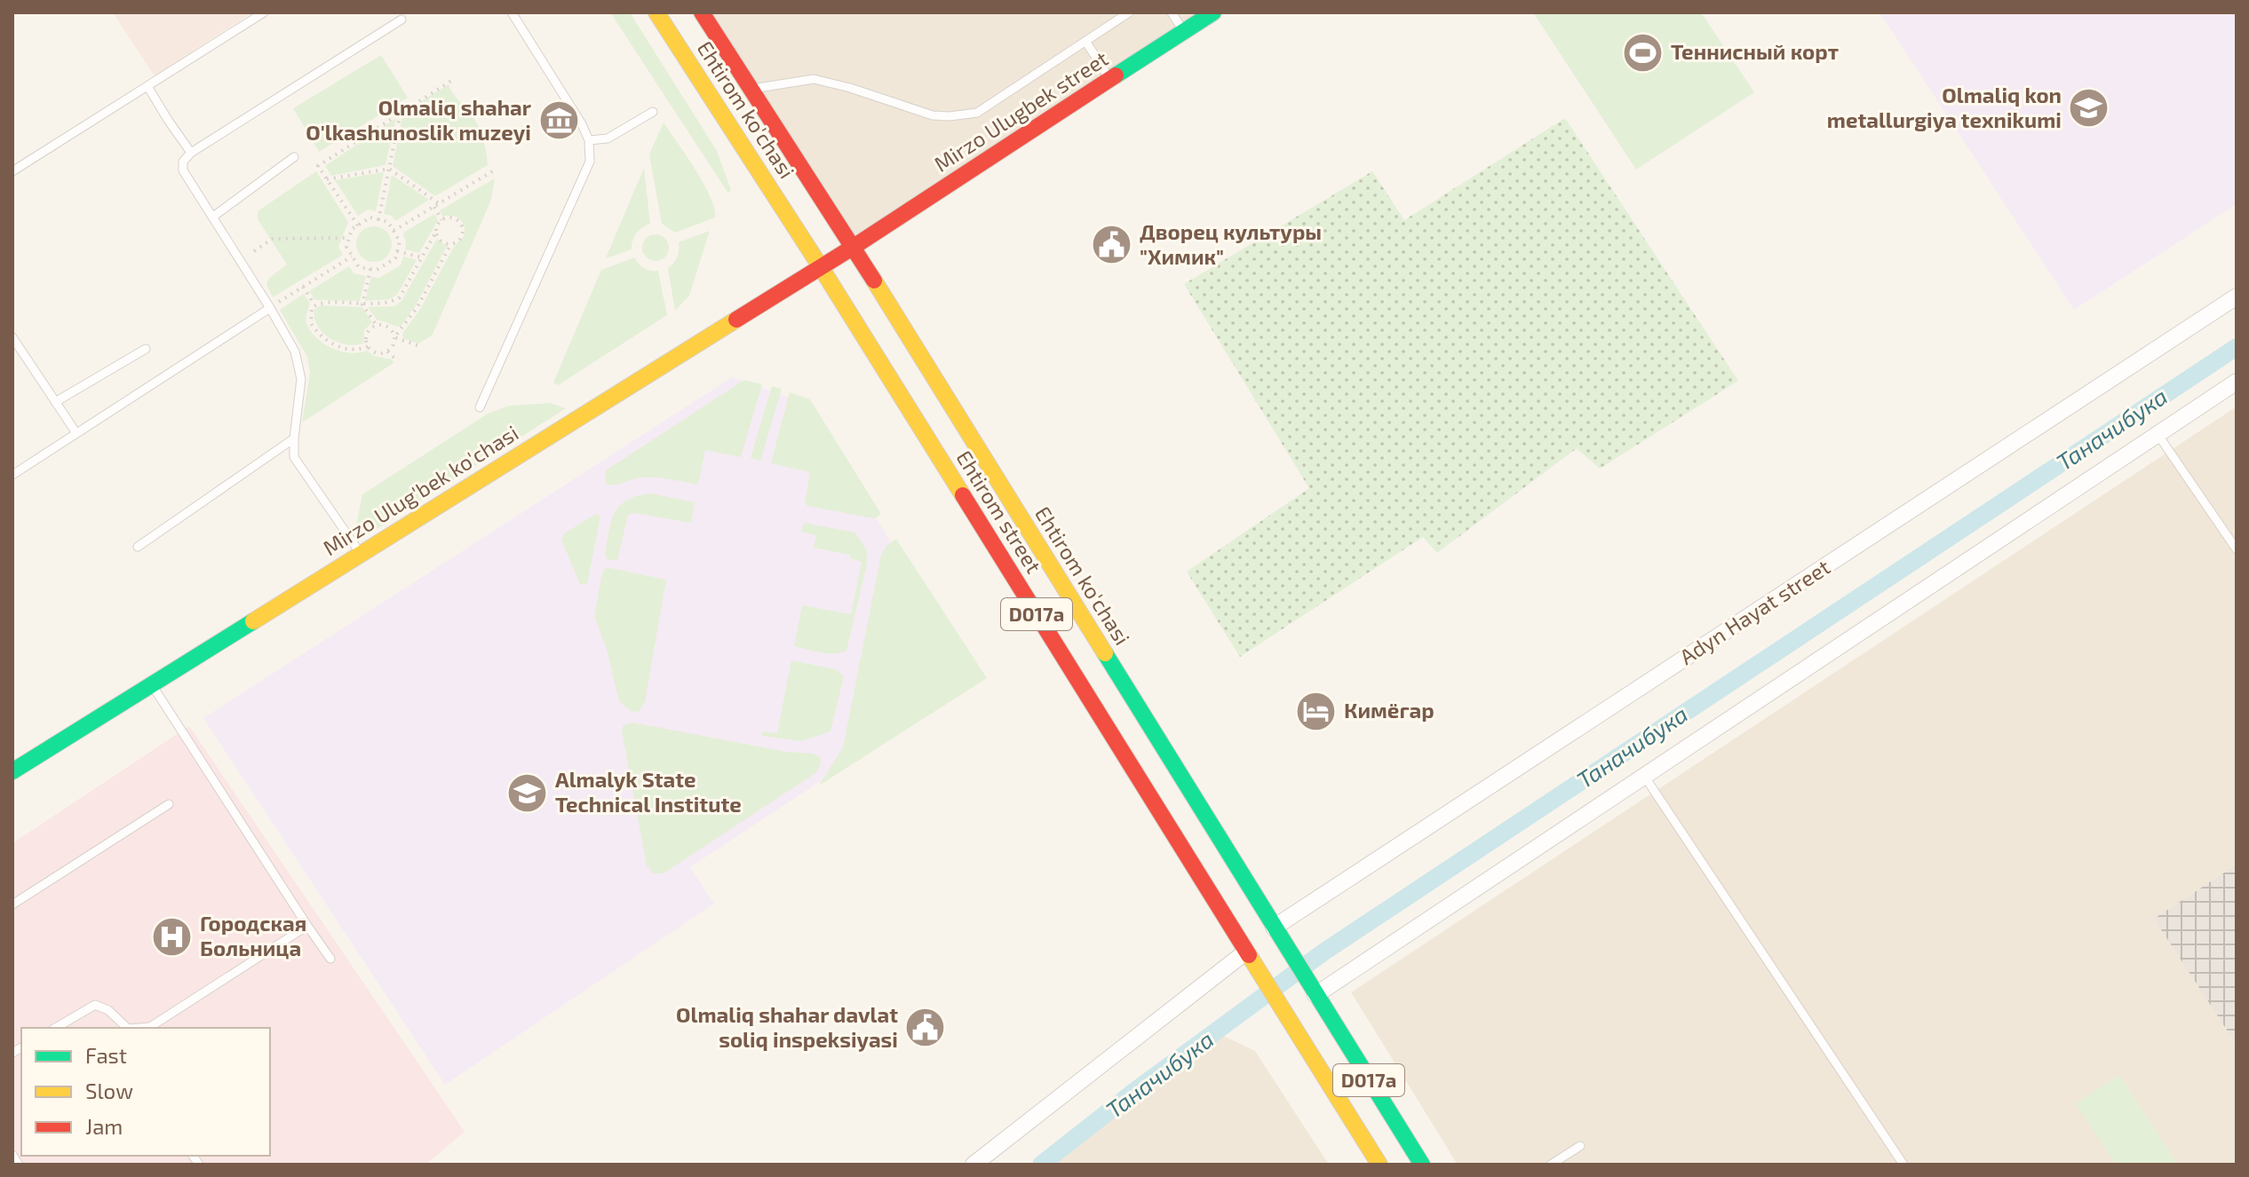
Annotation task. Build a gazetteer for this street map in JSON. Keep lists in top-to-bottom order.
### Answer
{
  "streets": {
    "main road": [
      "Ehtirom ko'chasi",
      "Mirzo Ulugbek street",
      "Mirzo Ulug'bek ko'chasi",
      "Ehtirom street",
      "D017a"
    ],
    "street": ["Adyn Hayat street"]
  },
  "crossings": [
    ["Ehtirom ko'chasi", "Mirzo Ulugbek street"],
    ["Ehtirom ko'chasi", "Mirzo Ulug'bek ko'chasi"],
    ["Ehtirom ko'chasi", "Ehtirom street"],
    ["Ehtirom ko'chasi", "Adyn Hayat street"],
    ["Mirzo Ulugbek street", "Mirzo Ulug'bek ko'chasi"],
    ["Mirzo Ulug'bek ko'chasi", "Ehtirom street"],
    ["Ehtirom street", "D017a"]
  ],
  "water": ["Таначибука"],
  "places": {
    "sports": ["Теннисный корт"],
    "school or university": ["Olmaliq kon metallurgiya texnikumi", "Almalyk State Technical Institute"],
    "museum": ["Olmaliq shahar O'lkashunoslik muzeyi"],
    "public building": ["Дворец культуры \"Химик\"", "Olmaliq shahar davlat soliq inspeksiyasi"],
    "hotel": ["Кимёгар"],
    "hospital": ["Городская Больница"]
  },
  "legend": ["Fast", "Slow", "Jam"]
}
